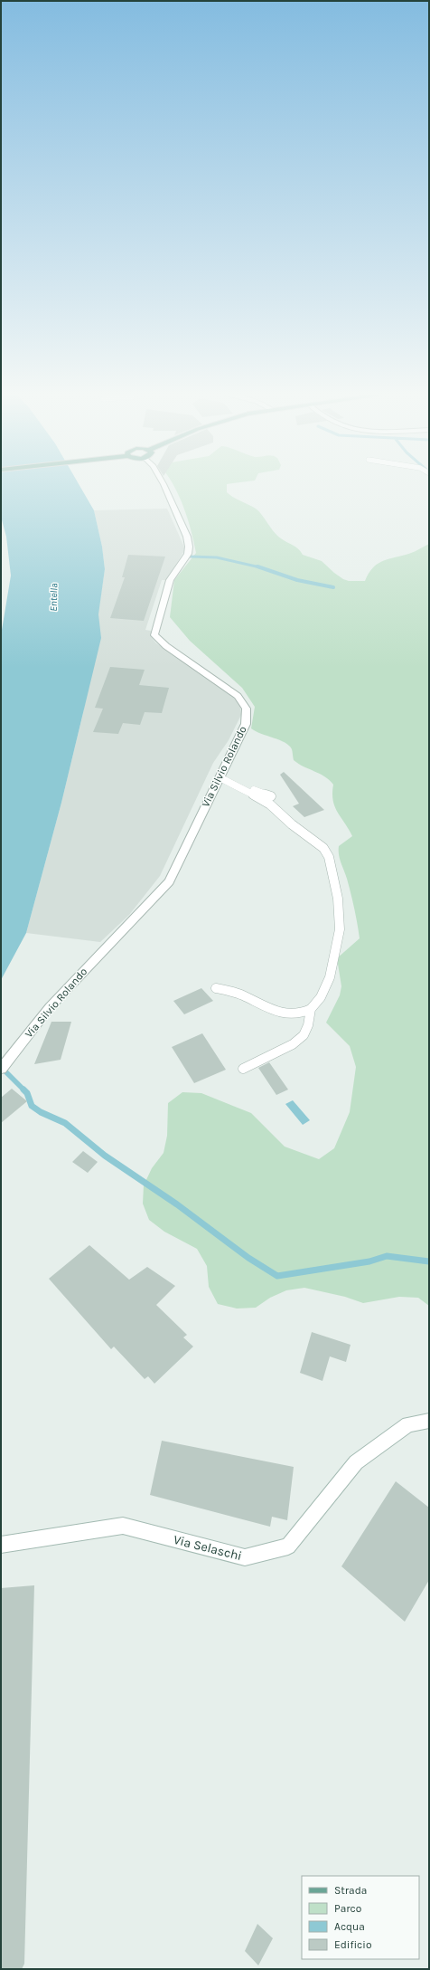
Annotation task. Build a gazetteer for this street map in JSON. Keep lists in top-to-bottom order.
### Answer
{
  "streets": {
    "street": ["Via Silvio Rolando", "Via Selaschi"]
  },
  "water": ["Entella"],
  "legend": [
    "Strada",
    "Parco",
    "Acqua",
    "Edificio"
  ]
}
